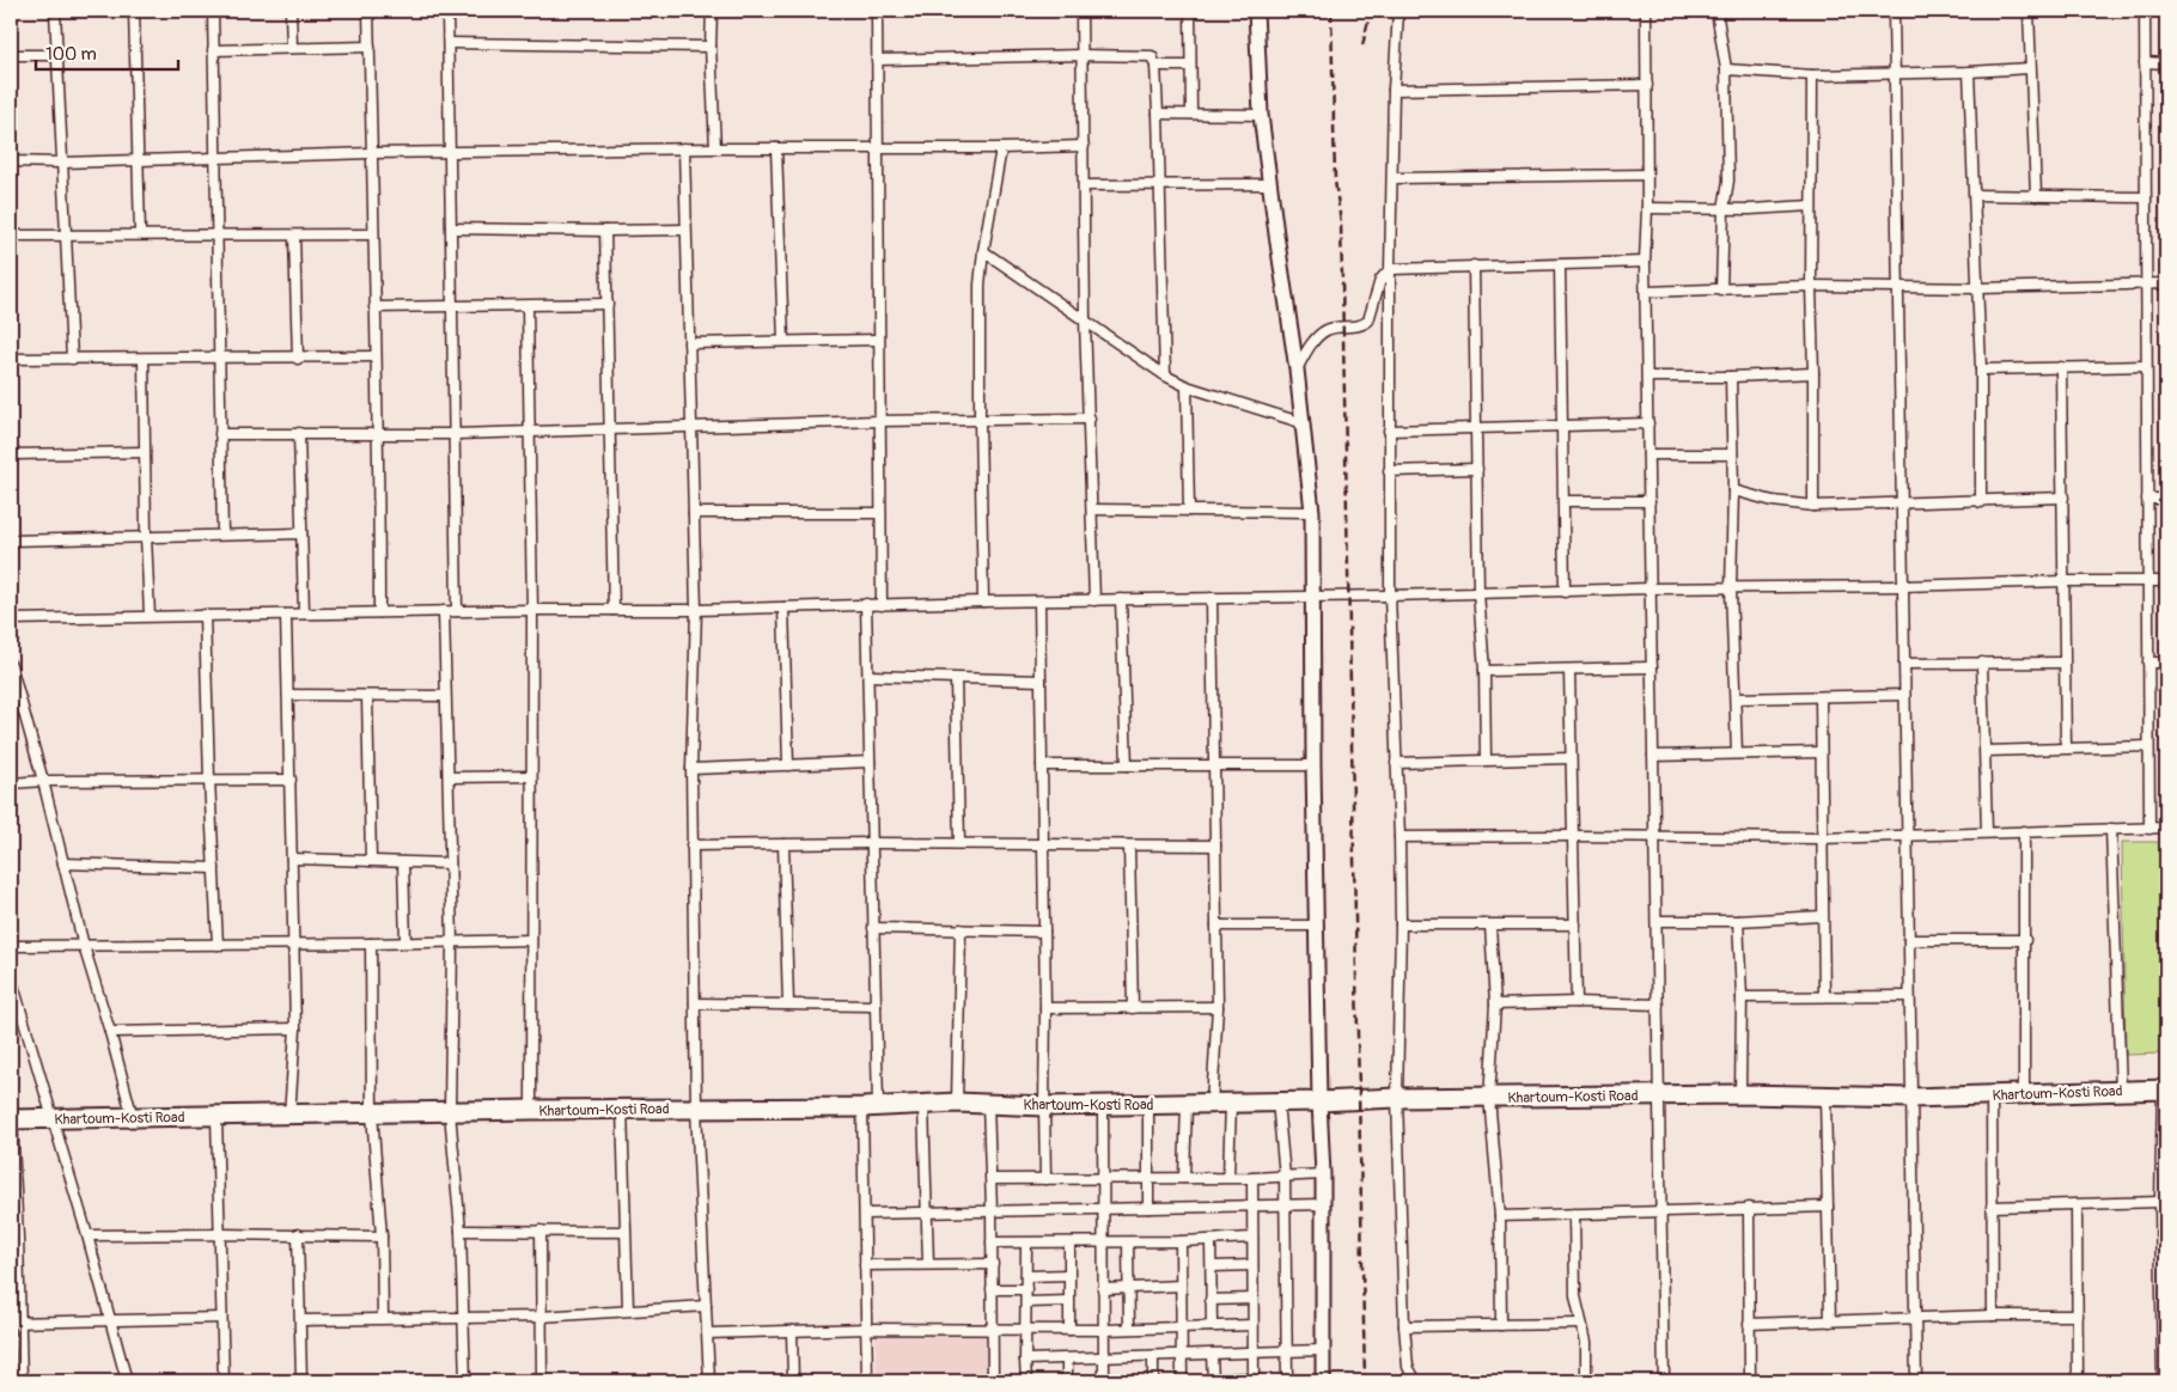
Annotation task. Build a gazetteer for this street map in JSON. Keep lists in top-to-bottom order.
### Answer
{
  "streets": {
    "highway": ["Khartoum-Kosti Road"]
  },
  "scale_bar": "100 m"
}
